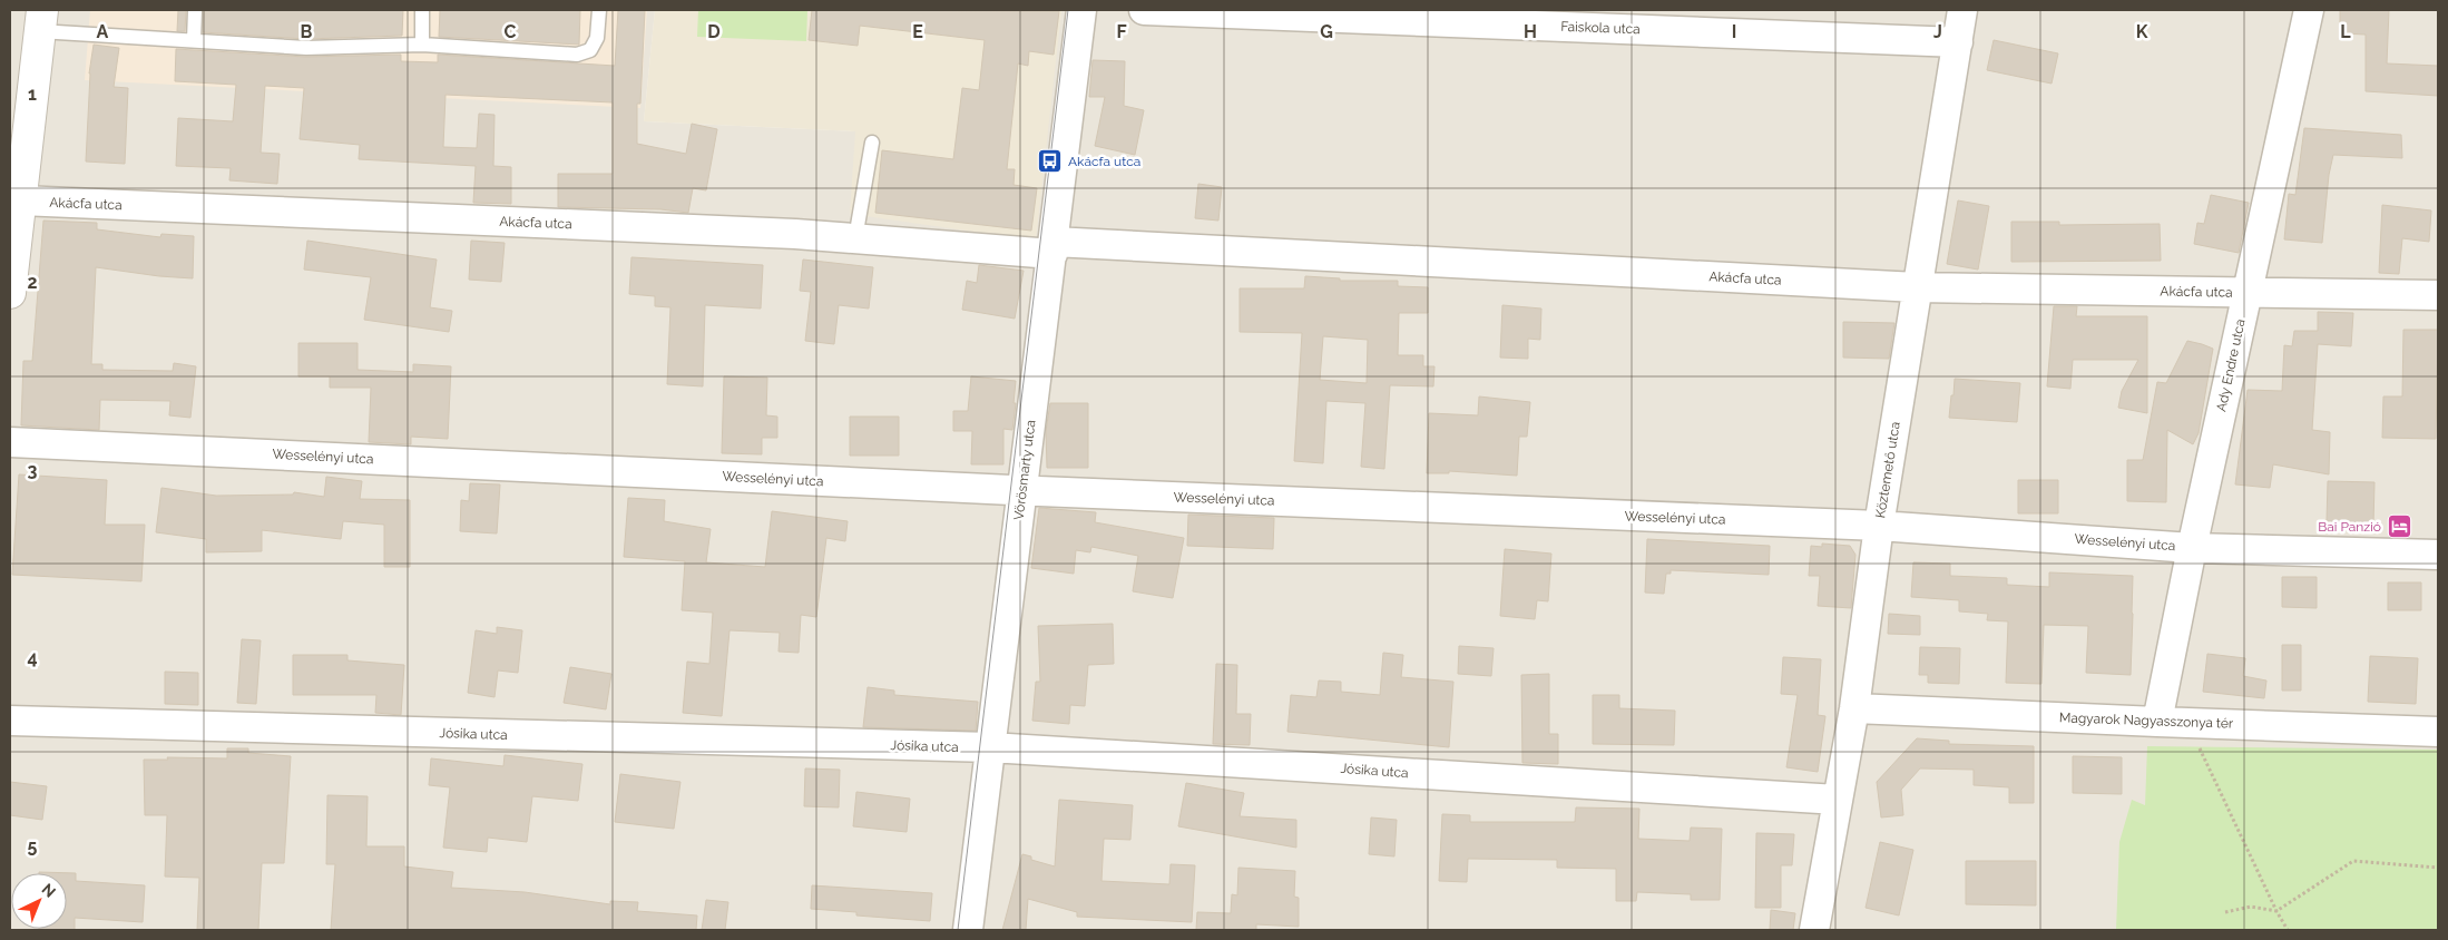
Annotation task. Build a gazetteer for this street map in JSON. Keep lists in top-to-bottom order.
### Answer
{
  "streets": {
    "street": [
      "Faiskola utca",
      "Akácfa utca",
      "Ady Endre utca",
      "Wesselényi utca",
      "Vörösmarty utca",
      "Köztemető utca",
      "Magyarok Nagyasszonya tér",
      "Jósika utca"
    ]
  },
  "crossings": [
    ["Faiskola utca", "Köztemető utca"],
    ["Akácfa utca", "Ady Endre utca"],
    ["Akácfa utca", "Vörösmarty utca"],
    ["Akácfa utca", "Köztemető utca"],
    ["Ady Endre utca", "Wesselényi utca"],
    ["Ady Endre utca", "Magyarok Nagyasszonya tér"],
    ["Wesselényi utca", "Vörösmarty utca"],
    ["Wesselényi utca", "Köztemető utca"],
    ["Vörösmarty utca", "Jósika utca"],
    ["Köztemető utca", "Magyarok Nagyasszonya tér"],
    ["Köztemető utca", "Jósika utca"]
  ],
  "places": {
    "bus stop": ["Akácfa utca"],
    "hotel": ["Bai Panzió"]
  },
  "north": "top right",
  "grid": {
    "columns": [
      "A",
      "B",
      "C",
      "D",
      "E",
      "F",
      "G",
      "H",
      "I",
      "J",
      "K",
      "L"
    ],
    "rows": [
      "1",
      "2",
      "3",
      "4",
      "5"
    ]
  }
}
